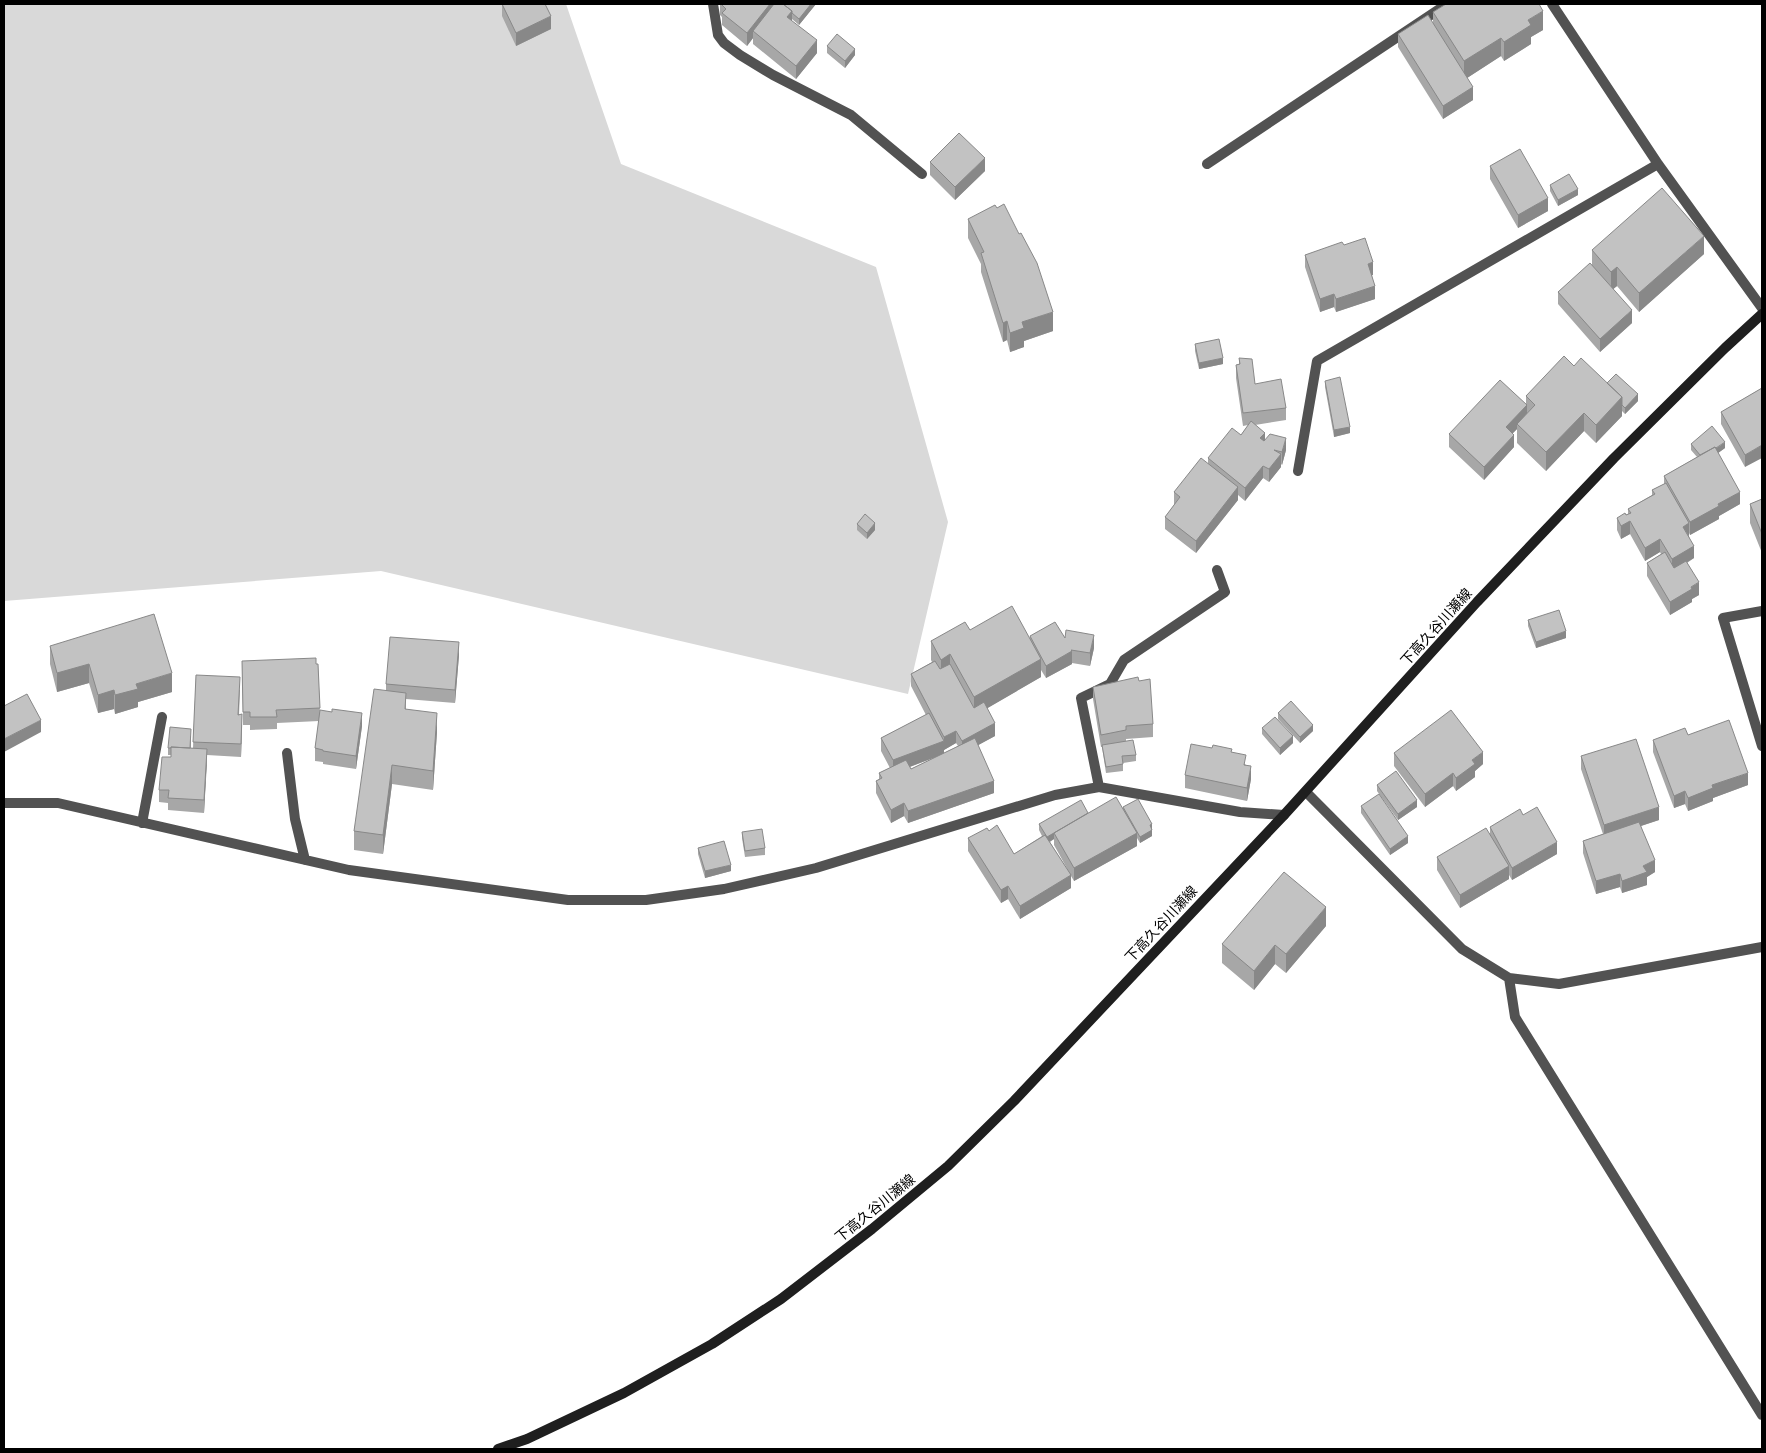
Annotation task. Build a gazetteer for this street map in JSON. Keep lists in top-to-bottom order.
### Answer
{
  "streets": {
    "main road": ["下高久谷川瀬線"]
  }
}
